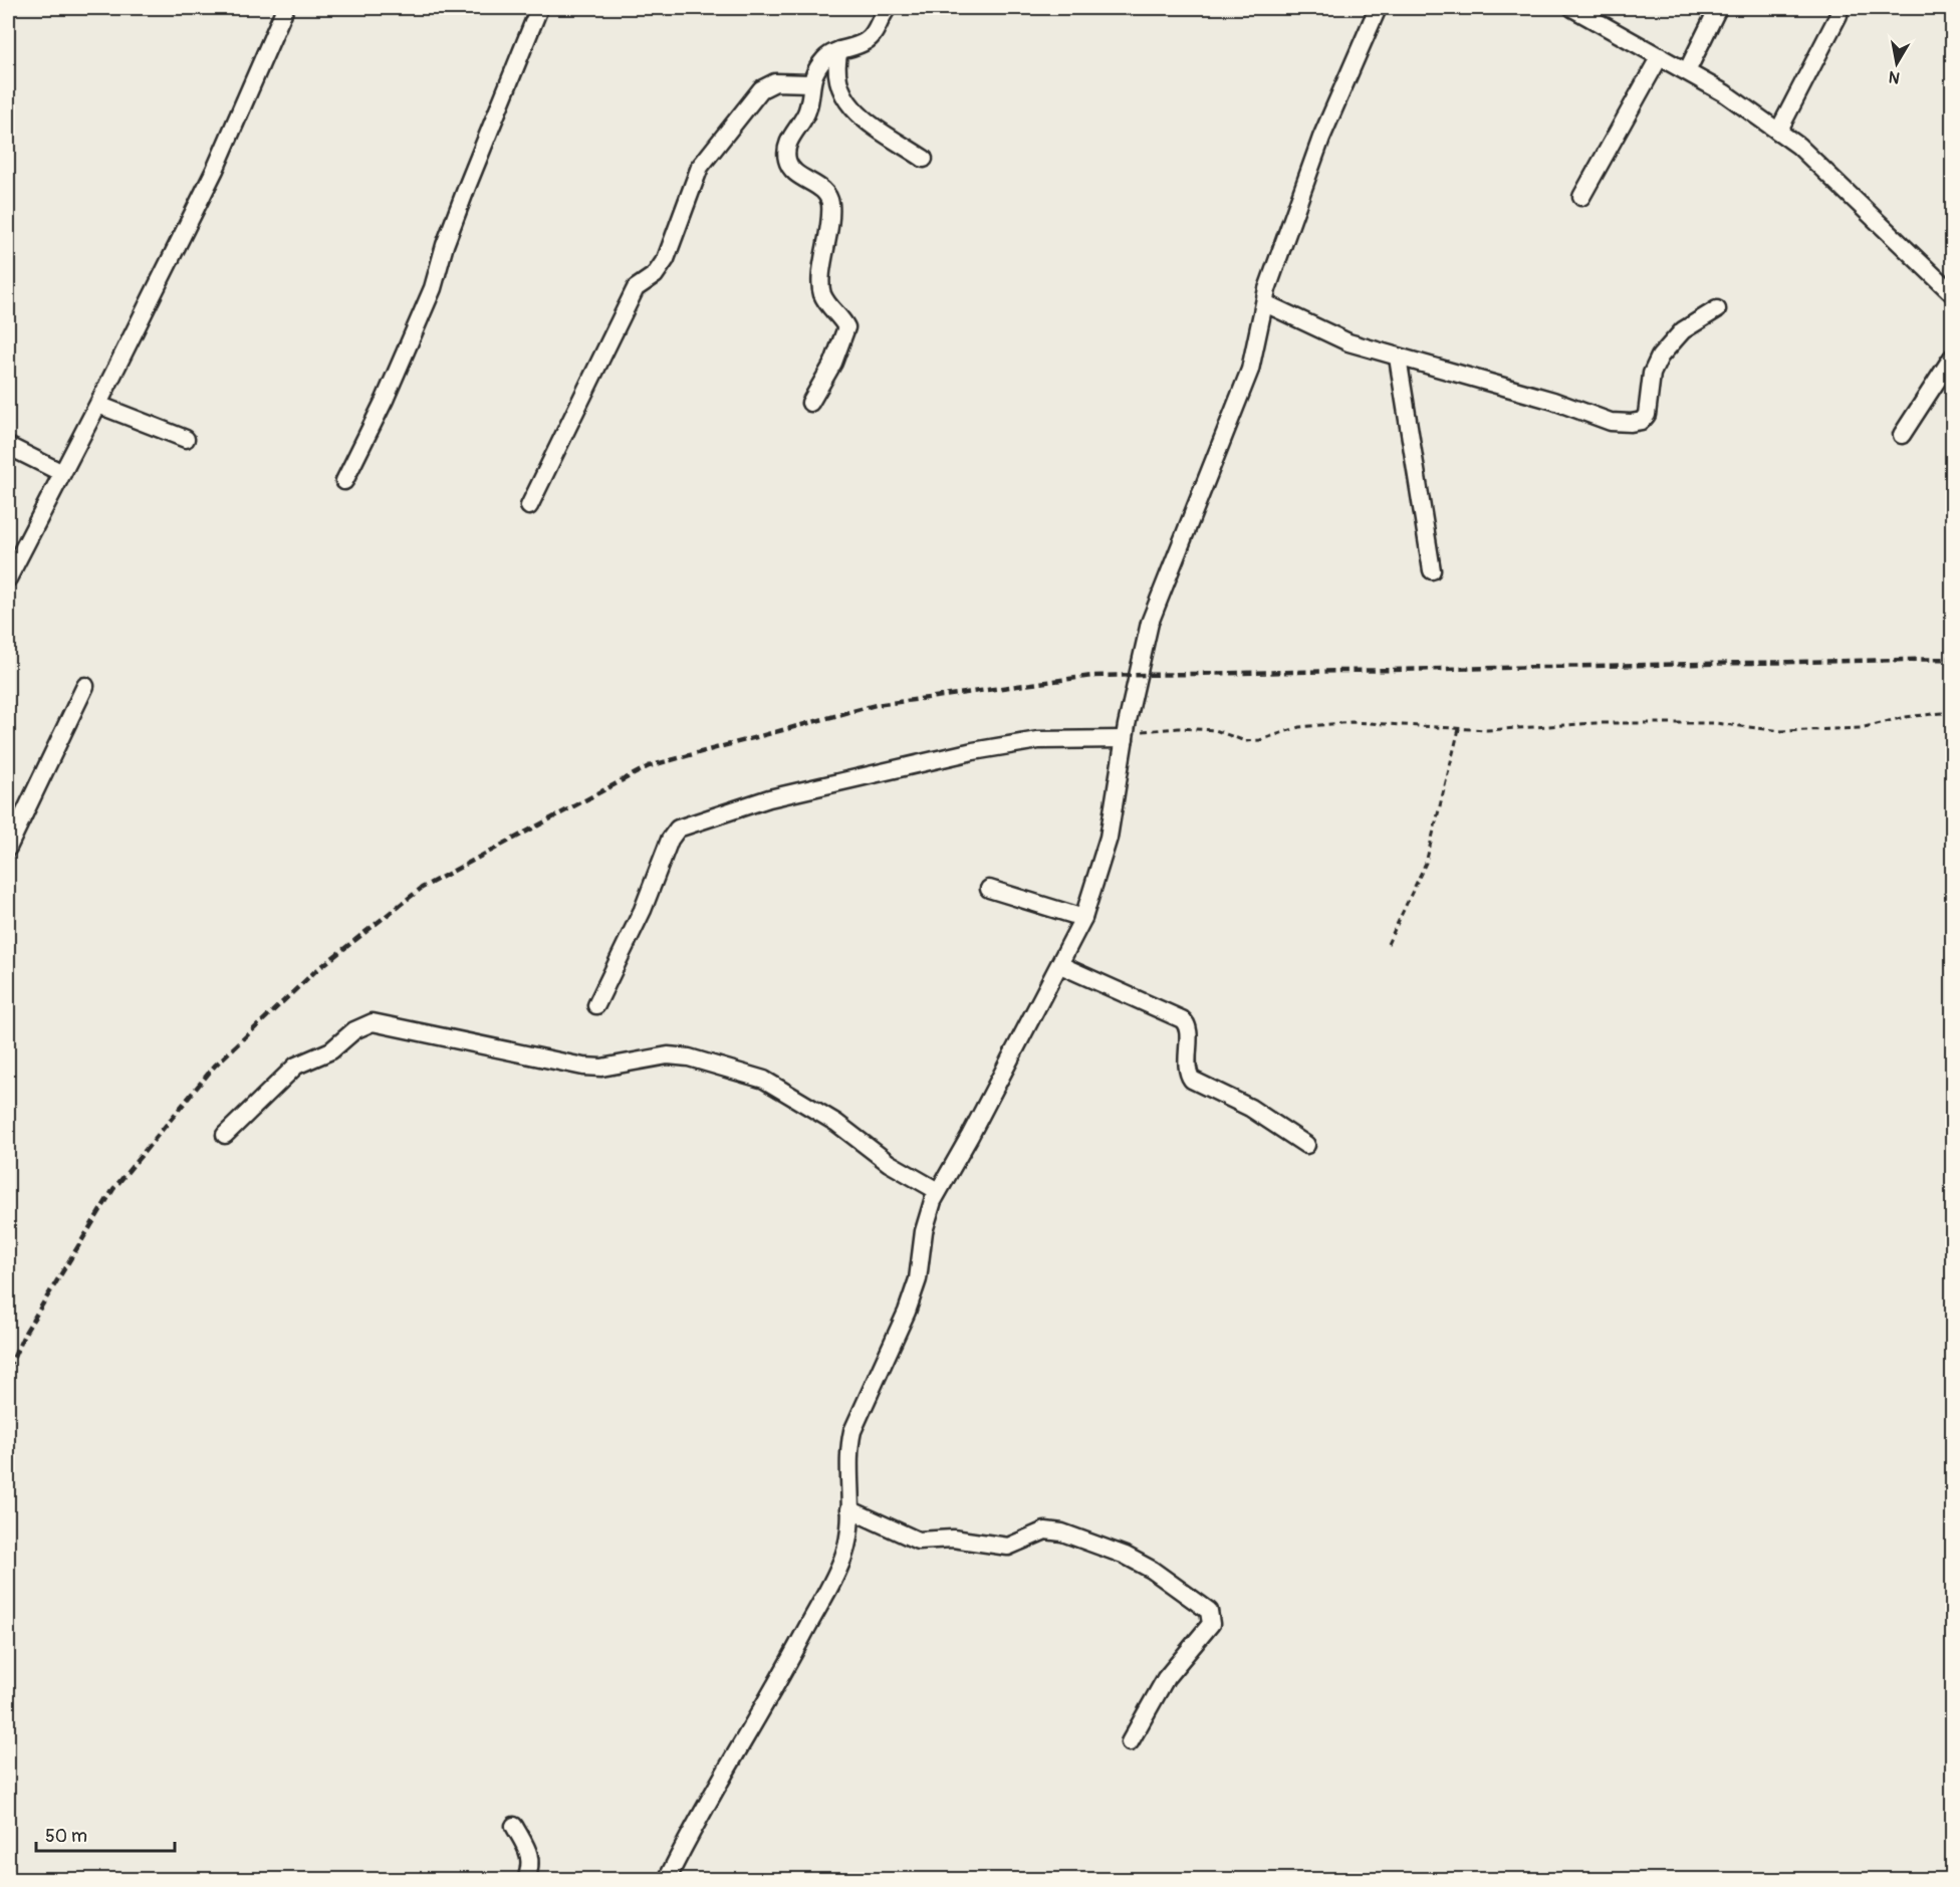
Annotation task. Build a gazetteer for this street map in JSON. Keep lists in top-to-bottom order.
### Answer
{
  "scale_bar": "50 m",
  "north": "bottom"
}
